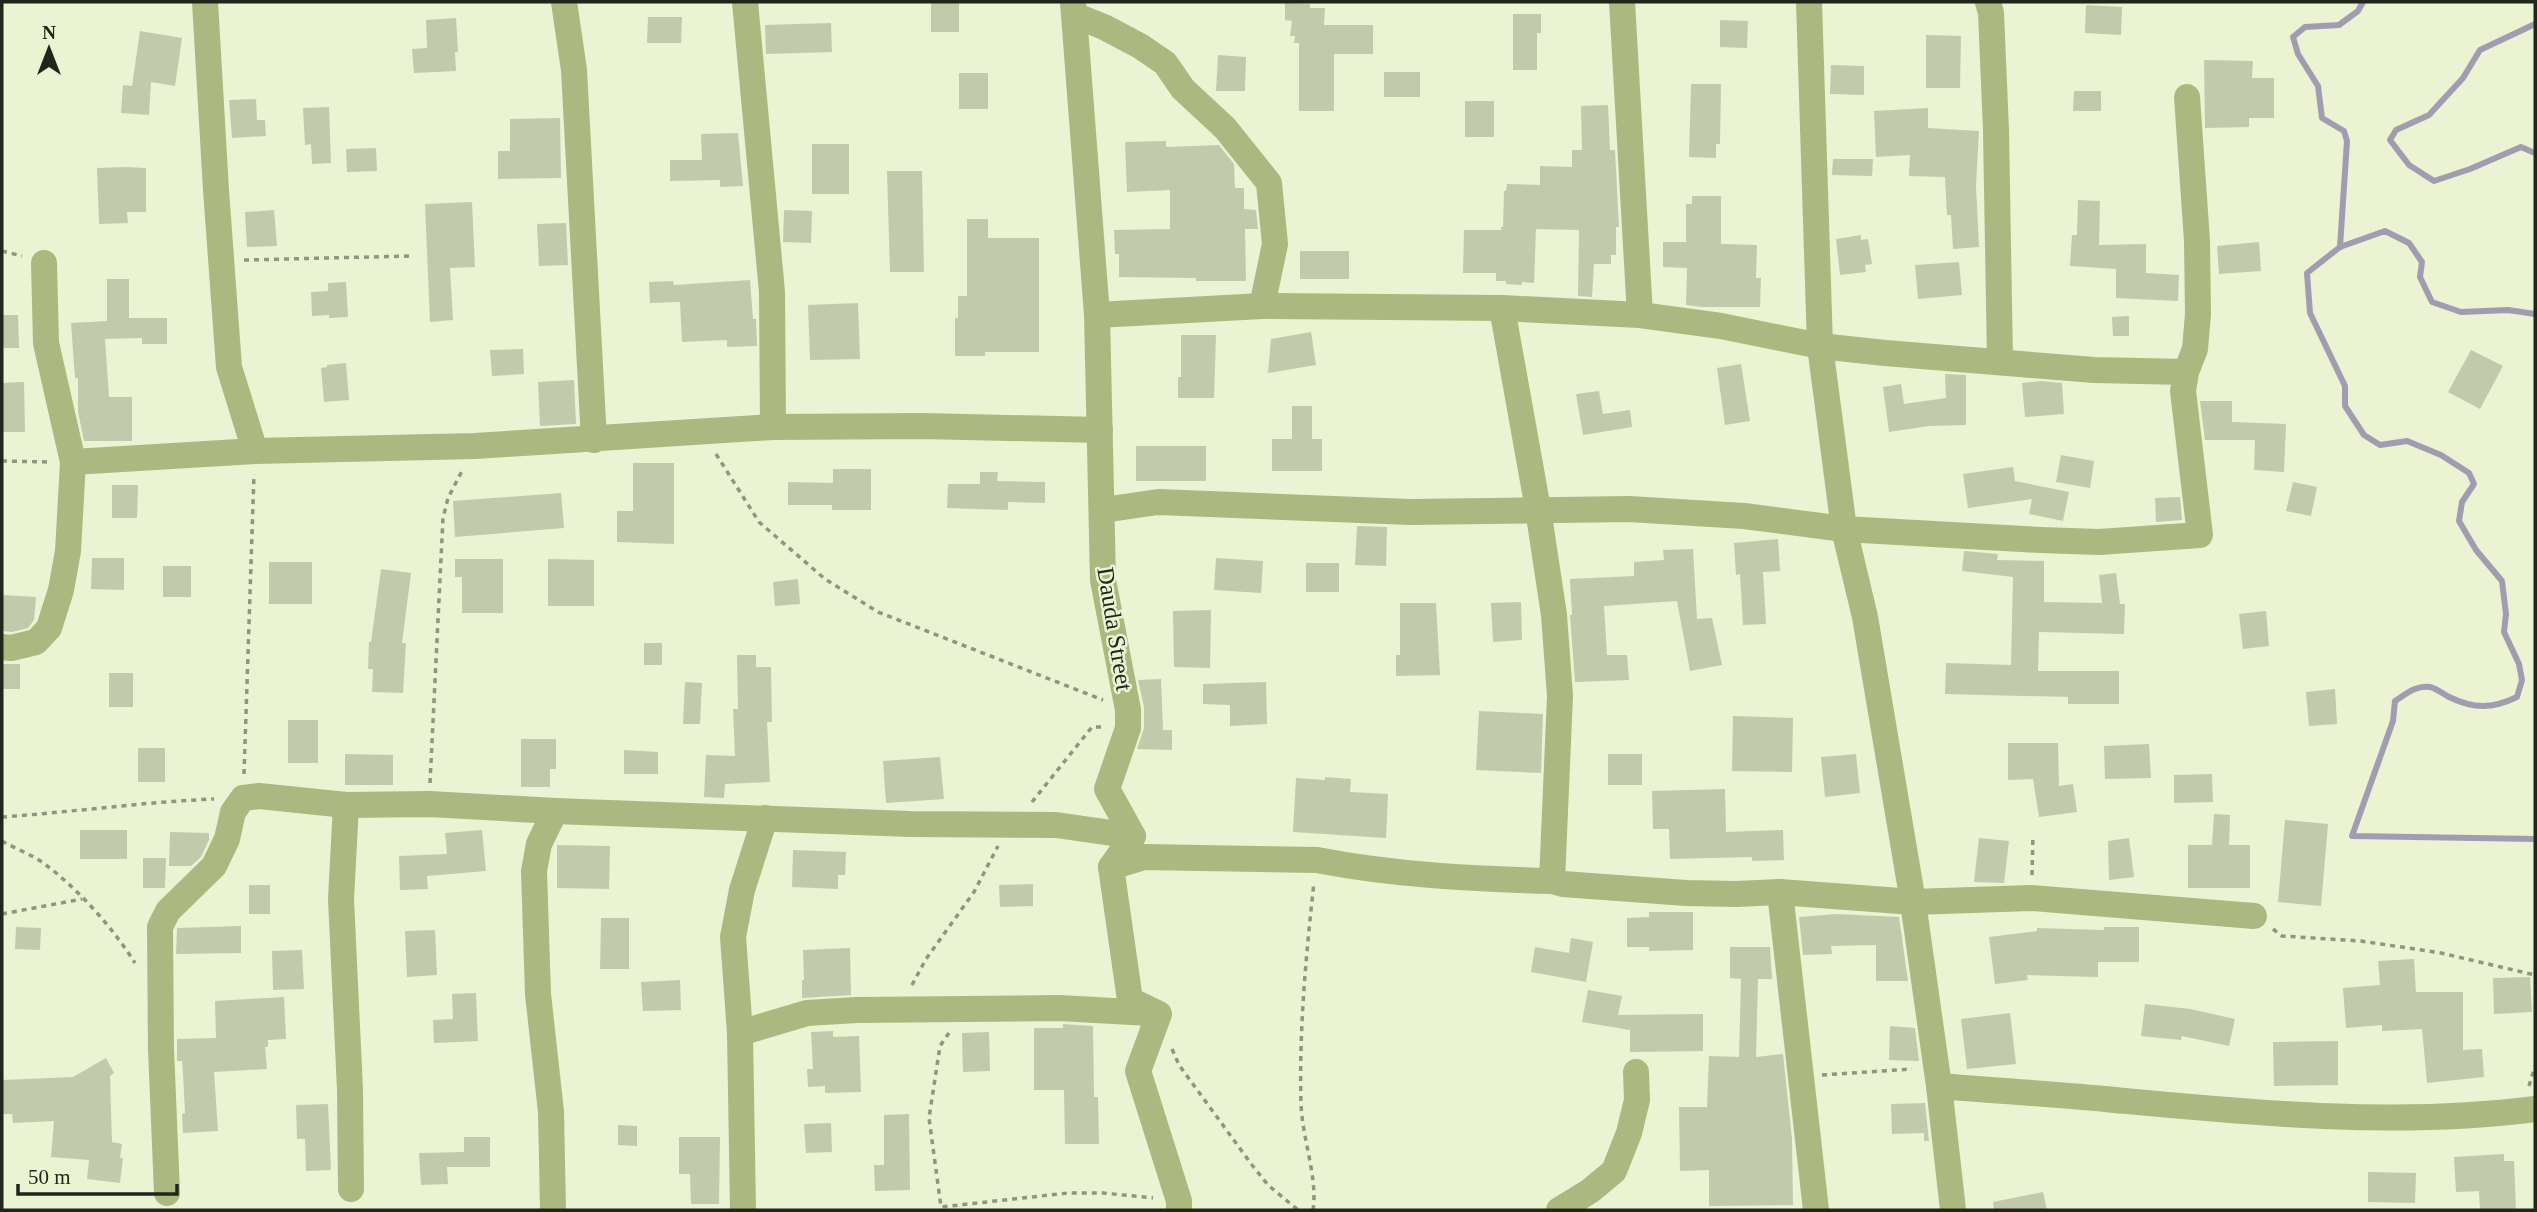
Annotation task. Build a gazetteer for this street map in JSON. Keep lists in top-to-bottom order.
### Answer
{
  "streets": {
    "street": ["Dauda Street"]
  },
  "scale_bar": "50 m",
  "north": "top"
}
